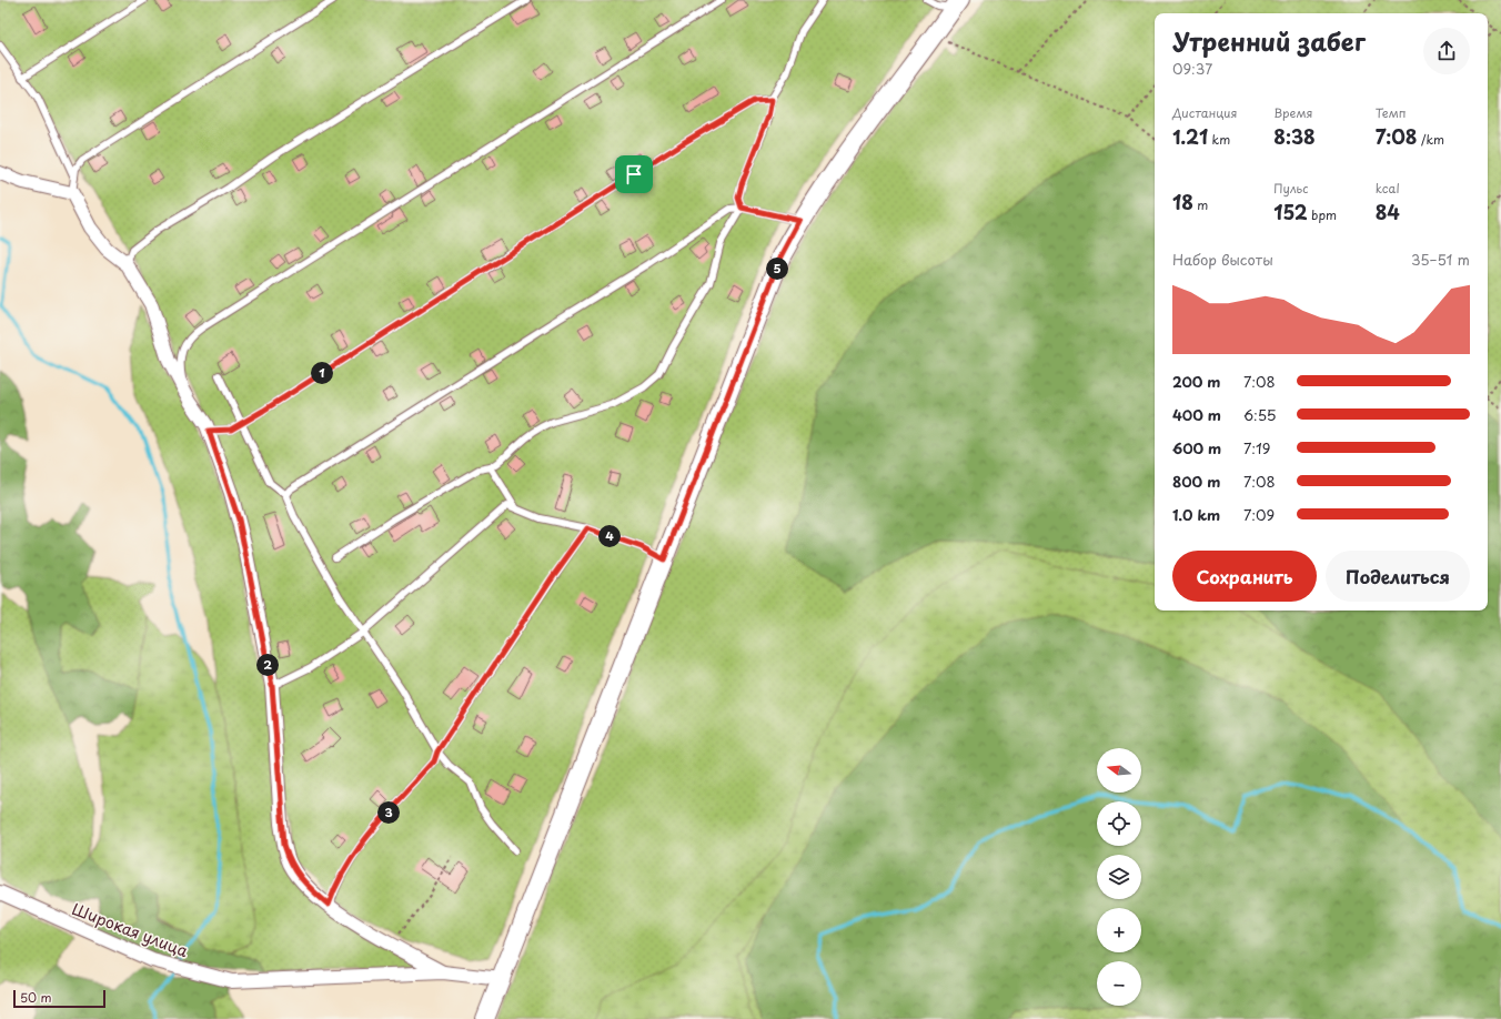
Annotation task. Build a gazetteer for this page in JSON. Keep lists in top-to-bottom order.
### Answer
{
  "streets": {
    "street": ["Широкая улица"]
  },
  "scale_bar": "50 m",
  "north": "left",
  "page": {
    "heading": ["Утренний забег", "09:37"],
    "stats": [
      ["Дистанция", "1.21 km"],
      ["Время", "8:38"],
      ["Темп", "7:08 /km"],
      ["18 m"],
      ["Пульс", "152 bpm"],
      ["kcal", "84"]
    ],
    "chart": ["Набор высоты", "35–51 m"],
    "pins": [
      "5",
      "1",
      "4",
      "2",
      "3"
    ],
    "list": [
      {
        "name": "200 m",
        "note": "7:08"
      },
      {
        "name": "400 m",
        "note": "6:55"
      },
      {
        "name": "600 m",
        "note": "7:19"
      },
      {
        "name": "800 m",
        "note": "7:08"
      },
      {
        "name": "1.0 km",
        "note": "7:09"
      }
    ],
    "buttons": ["Сохранить", "Поделиться"],
    "map_buttons": ["+", "−"],
    "scale": "50 m"
  }
}
